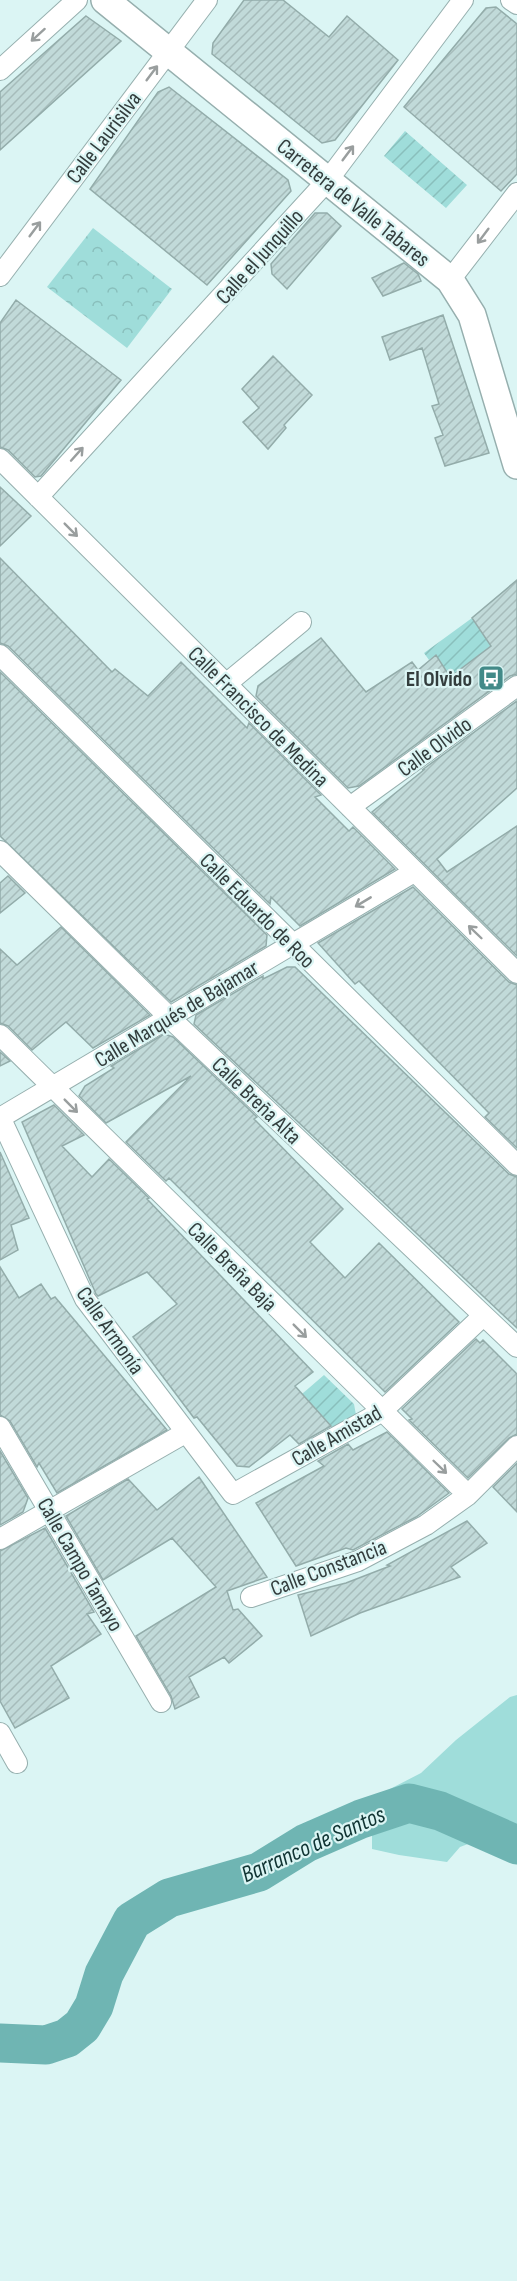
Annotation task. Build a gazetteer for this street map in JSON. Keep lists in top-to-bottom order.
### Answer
{
  "streets": {
    "main road": ["Carretera de Valle Tabares"],
    "street": [
      "Calle Laurisilva",
      "Calle el Junquillo",
      "Calle Francisco de Medina",
      "Calle Olvido",
      "Calle Eduardo de Roo",
      "Calle Marqués de Bajamar",
      "Calle Breña Alta",
      "Calle Breña Baja",
      "Calle Armonía",
      "Calle Amistad",
      "Calle Campo Tamayo",
      "Calle Constancia"
    ]
  },
  "crossings": [
    ["Calle Laurisilva", "Carretera de Valle Tabares"],
    ["Carretera de Valle Tabares", "Calle el Junquillo"],
    ["Calle el Junquillo", "Calle Francisco de Medina"],
    ["Calle Francisco de Medina", "Calle Olvido"],
    ["Calle Francisco de Medina", "Calle Marqués de Bajamar"],
    ["Calle Eduardo de Roo", "Calle Marqués de Bajamar"],
    ["Calle Marqués de Bajamar", "Calle Breña Alta"],
    ["Calle Marqués de Bajamar", "Calle Breña Baja"],
    ["Calle Marqués de Bajamar", "Calle Armonía"],
    ["Calle Breña Alta", "Calle Amistad"],
    ["Calle Breña Baja", "Calle Amistad"],
    ["Calle Breña Baja", "Calle Constancia"],
    ["Calle Armonía", "Calle Amistad"]
  ],
  "one_way": ["Calle el Junquillo", "Calle Breña Baja"],
  "water": ["Barranco de Santos"],
  "places": {
    "bus stop": ["El Olvido"]
  }
}
